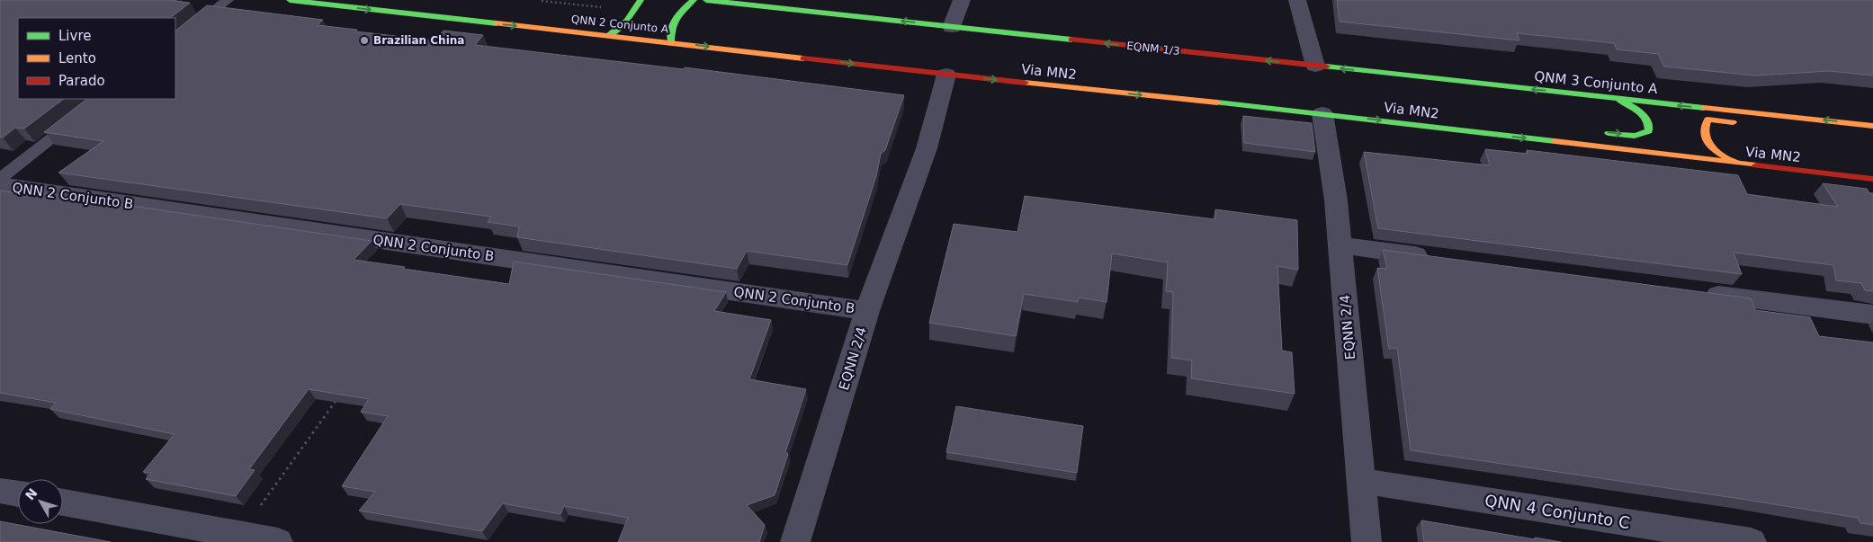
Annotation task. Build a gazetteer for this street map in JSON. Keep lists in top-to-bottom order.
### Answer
{
  "streets": {
    "main road": [
      "QNN 2 Conjunto A",
      "EQNM 1/3",
      "Via MN2",
      "QNM 3 Conjunto A"
    ],
    "street": ["QNN 2 Conjunto B", "EQNN 2/4", "QNN 4 Conjunto C"]
  },
  "crossings": [
    ["QNN 2 Conjunto A", "Via MN2"],
    ["QNN 2 Conjunto A", "EQNN 2/4"],
    ["EQNM 1/3", "QNM 3 Conjunto A"],
    ["Via MN2", "EQNN 2/4"],
    ["QNN 2 Conjunto B", "EQNN 2/4"],
    ["EQNN 2/4", "QNN 4 Conjunto C"]
  ],
  "one_way": [
    "QNN 2 Conjunto A",
    "EQNM 1/3",
    "Via MN2",
    "QNM 3 Conjunto A"
  ],
  "places": ["Brazilian China"],
  "legend": ["Livre", "Lento", "Parado"],
  "north": "top left"
}
